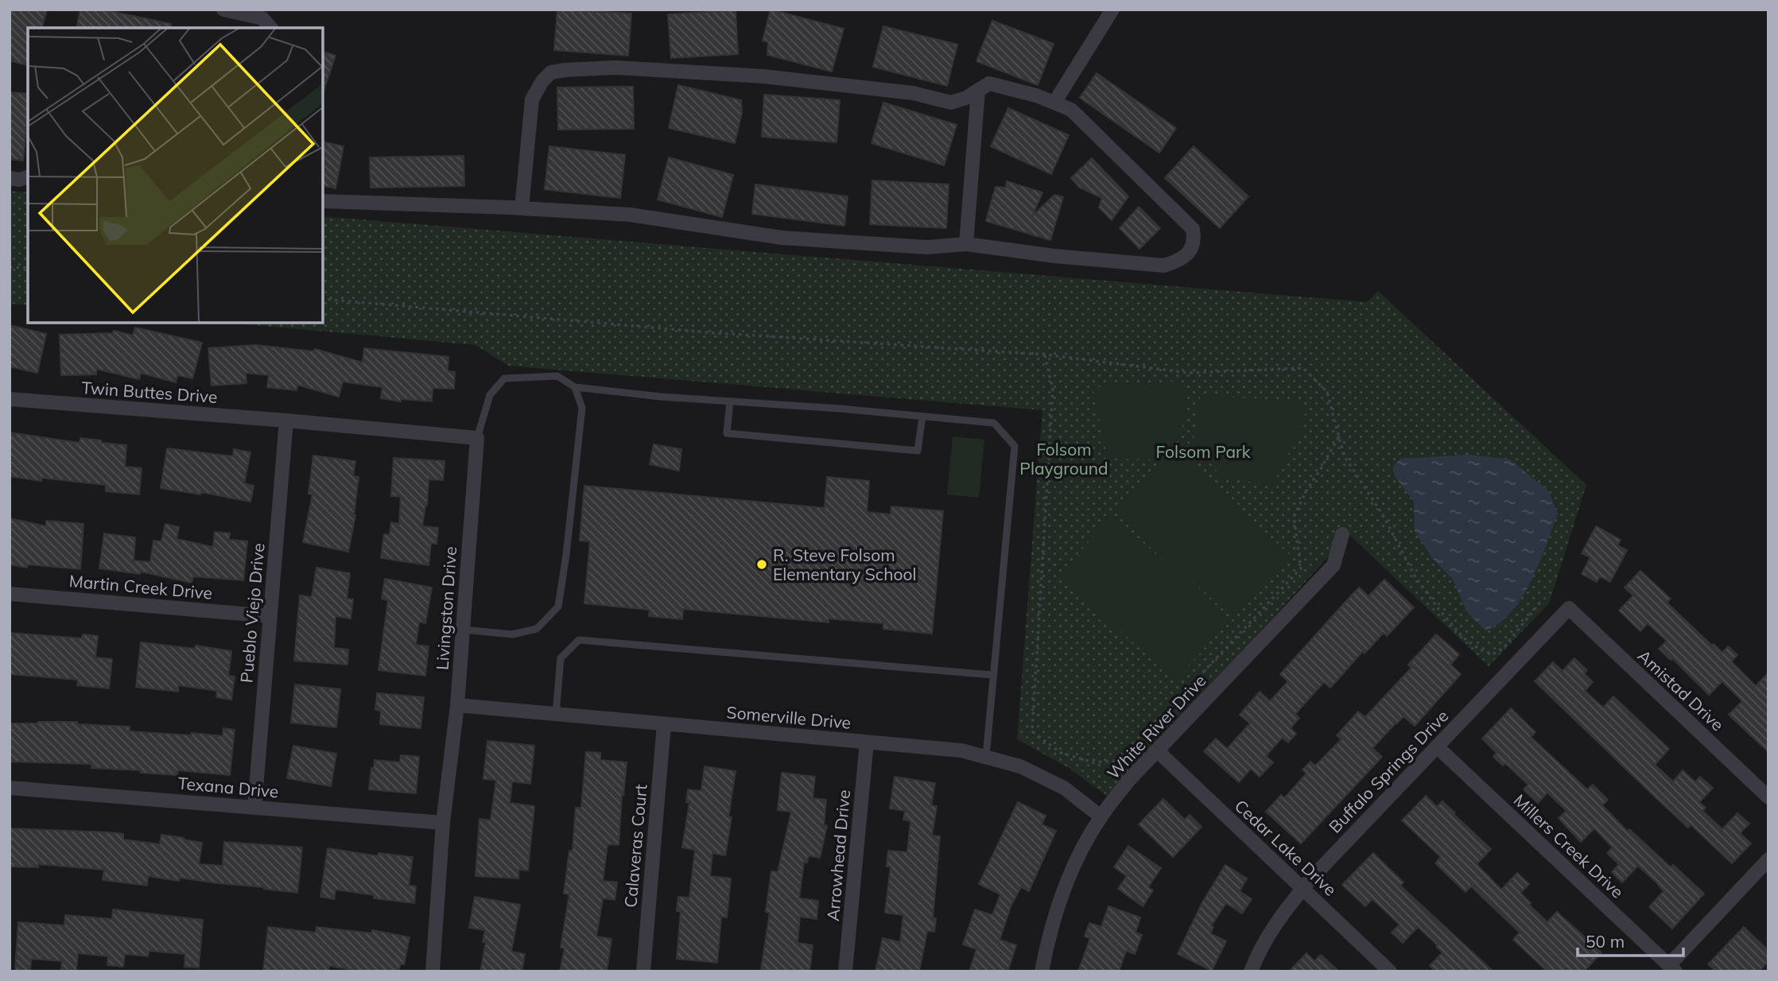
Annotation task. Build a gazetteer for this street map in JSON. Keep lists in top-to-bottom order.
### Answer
{
  "streets": {
    "street": [
      "Twin Buttes Drive",
      "Martin Creek Drive",
      "Livingston Drive",
      "Pueblo Viejo Drive",
      "Amistad Drive",
      "Somerville Drive",
      "White River Drive",
      "Buffalo Springs Drive",
      "Texana Drive",
      "Calaveras Court",
      "Millers Creek Drive",
      "Cedar Lake Drive",
      "Arrowhead Drive"
    ]
  },
  "crossings": [
    ["Twin Buttes Drive", "Pueblo Viejo Drive"],
    ["Martin Creek Drive", "Pueblo Viejo Drive"],
    ["Livingston Drive", "Somerville Drive"],
    ["Livingston Drive", "Texana Drive"],
    ["Pueblo Viejo Drive", "Texana Drive"],
    ["Amistad Drive", "Buffalo Springs Drive"],
    ["Somerville Drive", "White River Drive"],
    ["Somerville Drive", "Calaveras Court"],
    ["Somerville Drive", "Arrowhead Drive"],
    ["White River Drive", "Cedar Lake Drive"],
    ["Buffalo Springs Drive", "Millers Creek Drive"],
    ["Buffalo Springs Drive", "Cedar Lake Drive"]
  ],
  "parks": ["Folsom Playground", "Folsom Park"],
  "places": ["R. Steve Folsom Elementary School"],
  "scale_bar": "50 m"
}
